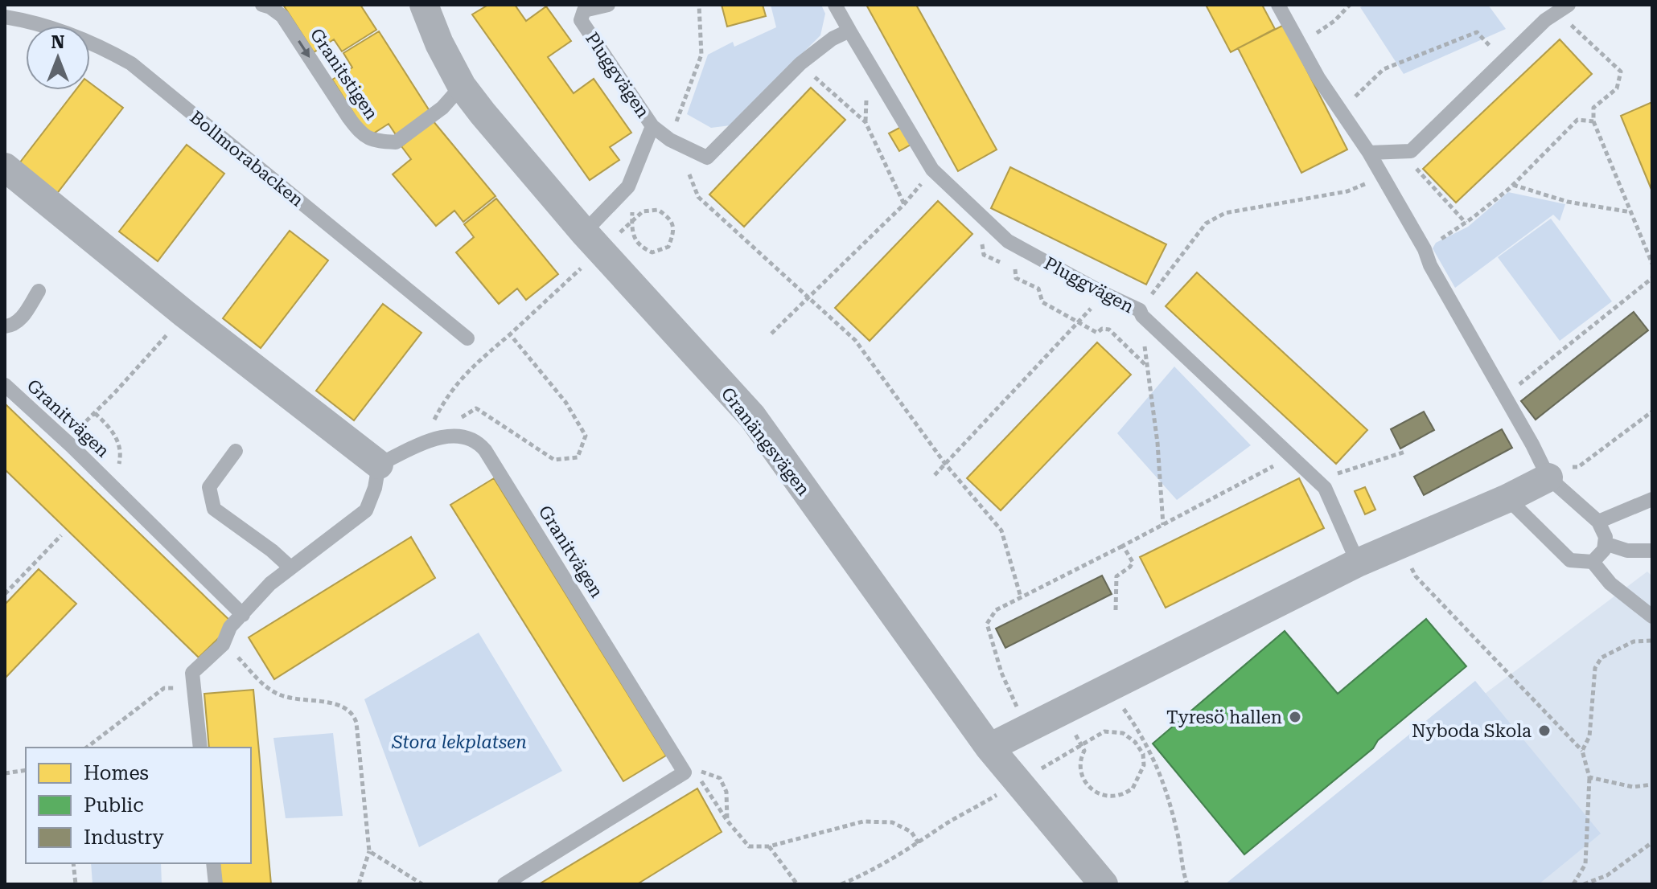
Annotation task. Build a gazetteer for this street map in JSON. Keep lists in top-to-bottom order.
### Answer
{
  "streets": {
    "street": ["Granängsvägen"],
    "lane": [
      "Granitstigen",
      "Pluggvägen",
      "Bollmorabacken",
      "Granitvägen"
    ]
  },
  "crossings": [
    ["Granitstigen", "Granängsvägen"],
    ["Pluggvägen", "Granängsvägen"]
  ],
  "parks": ["Stora lekplatsen"],
  "places": ["Tyresö hallen", "Nyboda Skola"],
  "legend": ["Homes", "Public", "Industry"],
  "north": "top"
}
